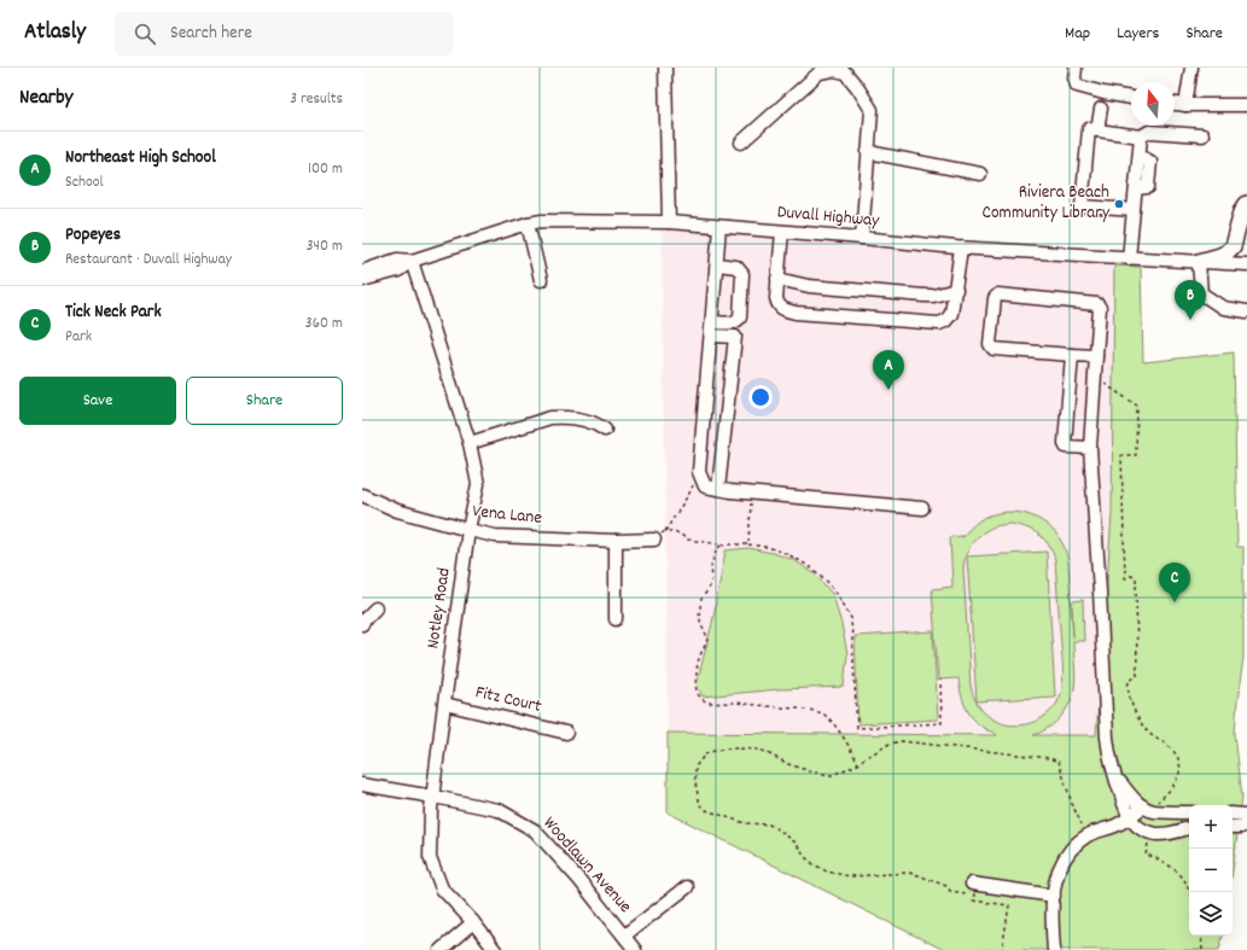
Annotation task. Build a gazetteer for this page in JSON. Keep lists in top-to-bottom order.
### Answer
{
  "streets": {
    "street": [
      "Duvall Highway",
      "Vena Lane",
      "Notley Road",
      "Fitz Court",
      "Woodlawn Avenue"
    ]
  },
  "crossings": [
    ["Duvall Highway", "Notley Road"],
    ["Vena Lane", "Notley Road"],
    ["Notley Road", "Fitz Court"],
    ["Notley Road", "Woodlawn Avenue"]
  ],
  "places": ["Riviera Beach Community Library"],
  "north": "top",
  "page": {
    "header": "Atlasly",
    "search": "Search here",
    "nav": ["Map", "Layers", "Share"],
    "heading": ["Nearby", "3 results"],
    "list": [
      {
        "mark": "A",
        "name": "Northeast High School",
        "note": "School",
        "value": "100 m"
      },
      {
        "mark": "B",
        "name": "Popeyes",
        "note": "Restaurant · Duvall Highway",
        "value": "340 m"
      },
      {
        "mark": "C",
        "name": "Tick Neck Park",
        "note": "Park",
        "value": "360 m"
      }
    ],
    "pins": ["B", "A", "C"],
    "buttons": ["Save", "Share"],
    "map_buttons": ["+", "−"]
  }
}
